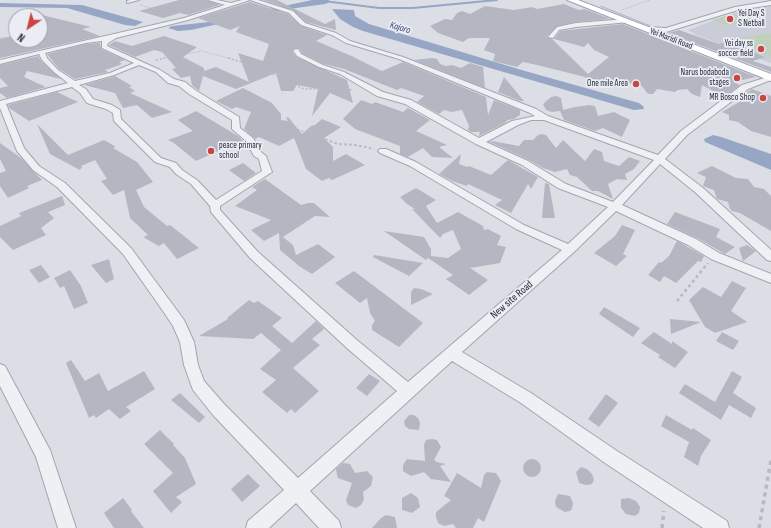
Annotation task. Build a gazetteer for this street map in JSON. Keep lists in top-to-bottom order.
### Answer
{
  "streets": {
    "main road": ["Yei Maridi Road"],
    "street": ["New site Road"]
  },
  "crossings": [
    ["Yei Maridi Road", "New site Road"]
  ],
  "water": ["Kajoro"],
  "places": [
    "Yei Day S S Netball",
    "Yei day ss soccer field",
    "Narus bodaboda stages",
    "One mile Area",
    "MR Bosco Shop",
    "peace primary school"
  ],
  "north": "bottom left"
}
